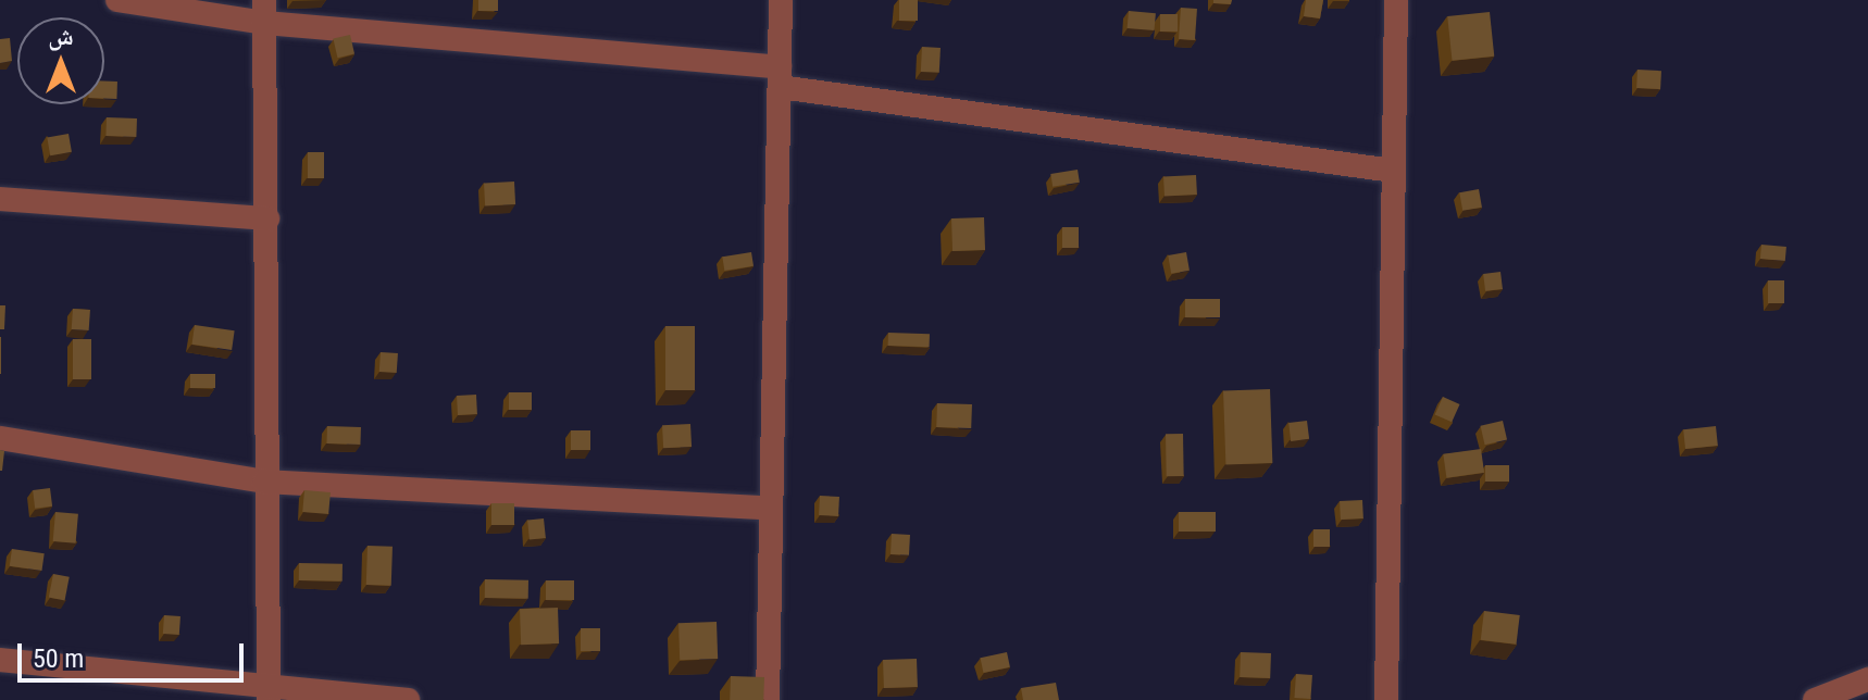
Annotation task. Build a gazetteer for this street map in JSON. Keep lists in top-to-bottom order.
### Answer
{
  "scale_bar": "50 m",
  "north": "top"
}
